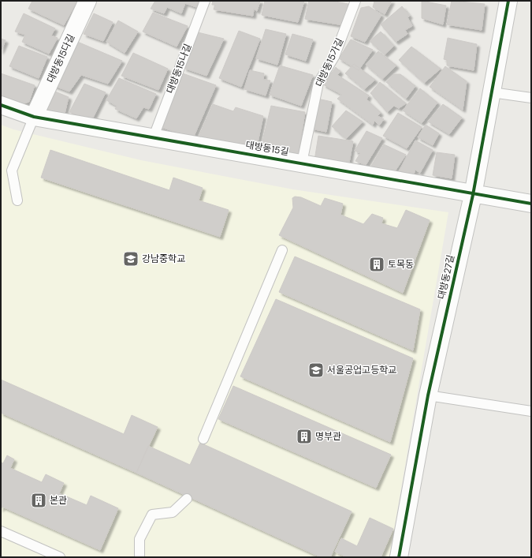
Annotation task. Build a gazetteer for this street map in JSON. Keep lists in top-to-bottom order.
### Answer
{
  "streets": {
    "street": ["대방동15다길", "대방동15길", "대방동27길"],
    "lane": ["대방동15가길", "대방동15나길"]
  },
  "crossings": [
    ["대방동15다길", "대방동15길"],
    ["대방동15가길", "대방동15길"],
    ["대방동15나길", "대방동15길"],
    ["대방동15길", "대방동27길"]
  ],
  "places": {
    "school or university": ["강남중학교", "서울공업고등학교"],
    "building": ["토목동", "명부관", "본관"]
  }
}
